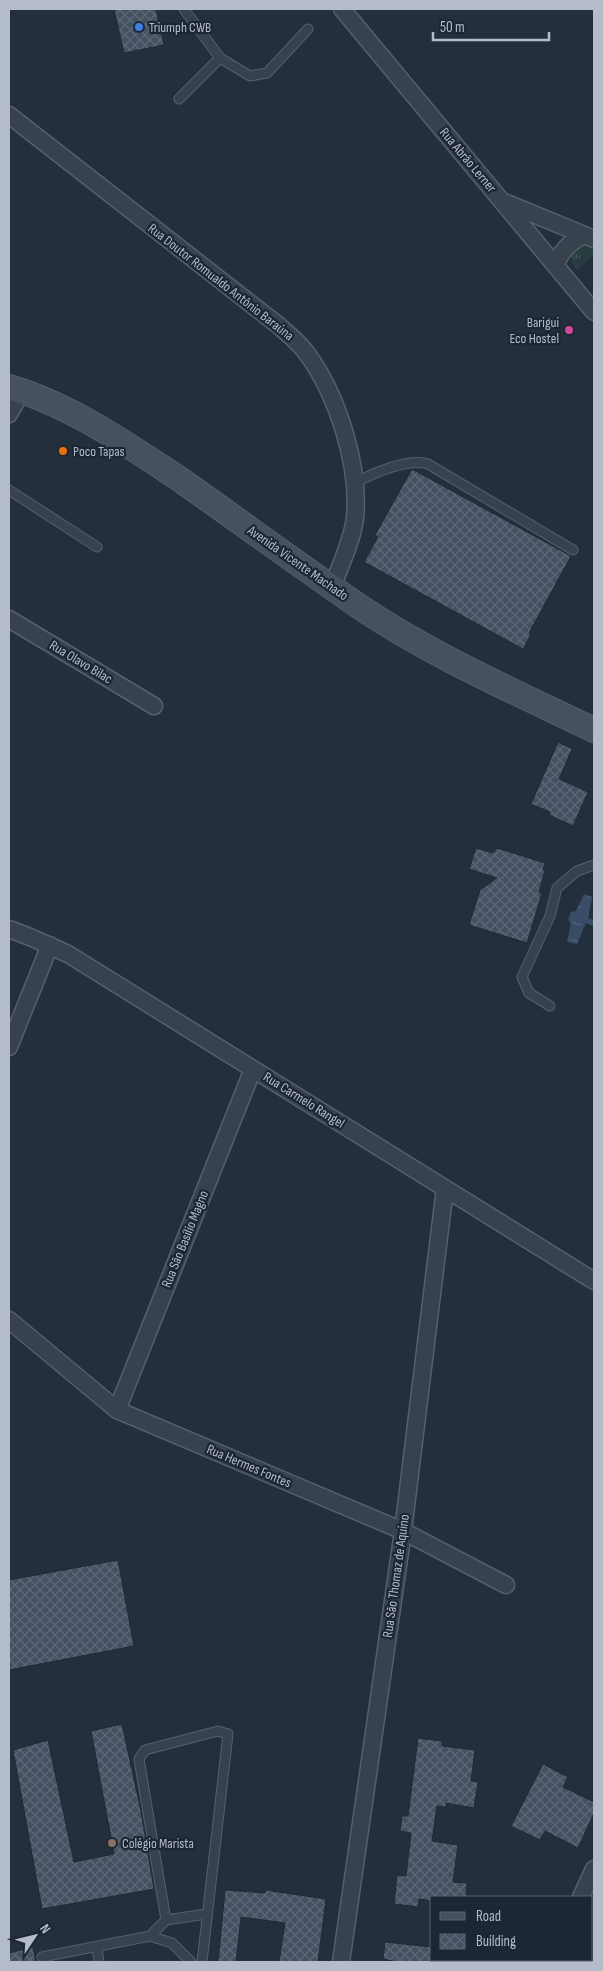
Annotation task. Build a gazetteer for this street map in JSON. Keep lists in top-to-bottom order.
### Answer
{
  "streets": {
    "street": [
      "Rua Abrão Lerner",
      "Rua Doutor Romualdo Antônio Baraúna",
      "Avenida Vicente Machado",
      "Rua Olavo Bilac",
      "Rua Carmelo Rangel",
      "Rua São Basílio Magno",
      "Rua Hermes Fontes",
      "Rua São Thomaz de Aquino"
    ]
  },
  "crossings": [
    ["Rua Doutor Romualdo Antônio Baraúna", "Avenida Vicente Machado"],
    ["Rua Carmelo Rangel", "Rua São Basílio Magno"],
    ["Rua Carmelo Rangel", "Rua São Thomaz de Aquino"],
    ["Rua São Basílio Magno", "Rua Hermes Fontes"],
    ["Rua Hermes Fontes", "Rua São Thomaz de Aquino"]
  ],
  "places": [
    "Triumph CWB",
    "Barigui Eco Hostel",
    "Poco Tapas",
    "Colégio Marista"
  ],
  "legend": ["Road", "Building"],
  "scale_bar": "50 m",
  "north": "top right"
}
